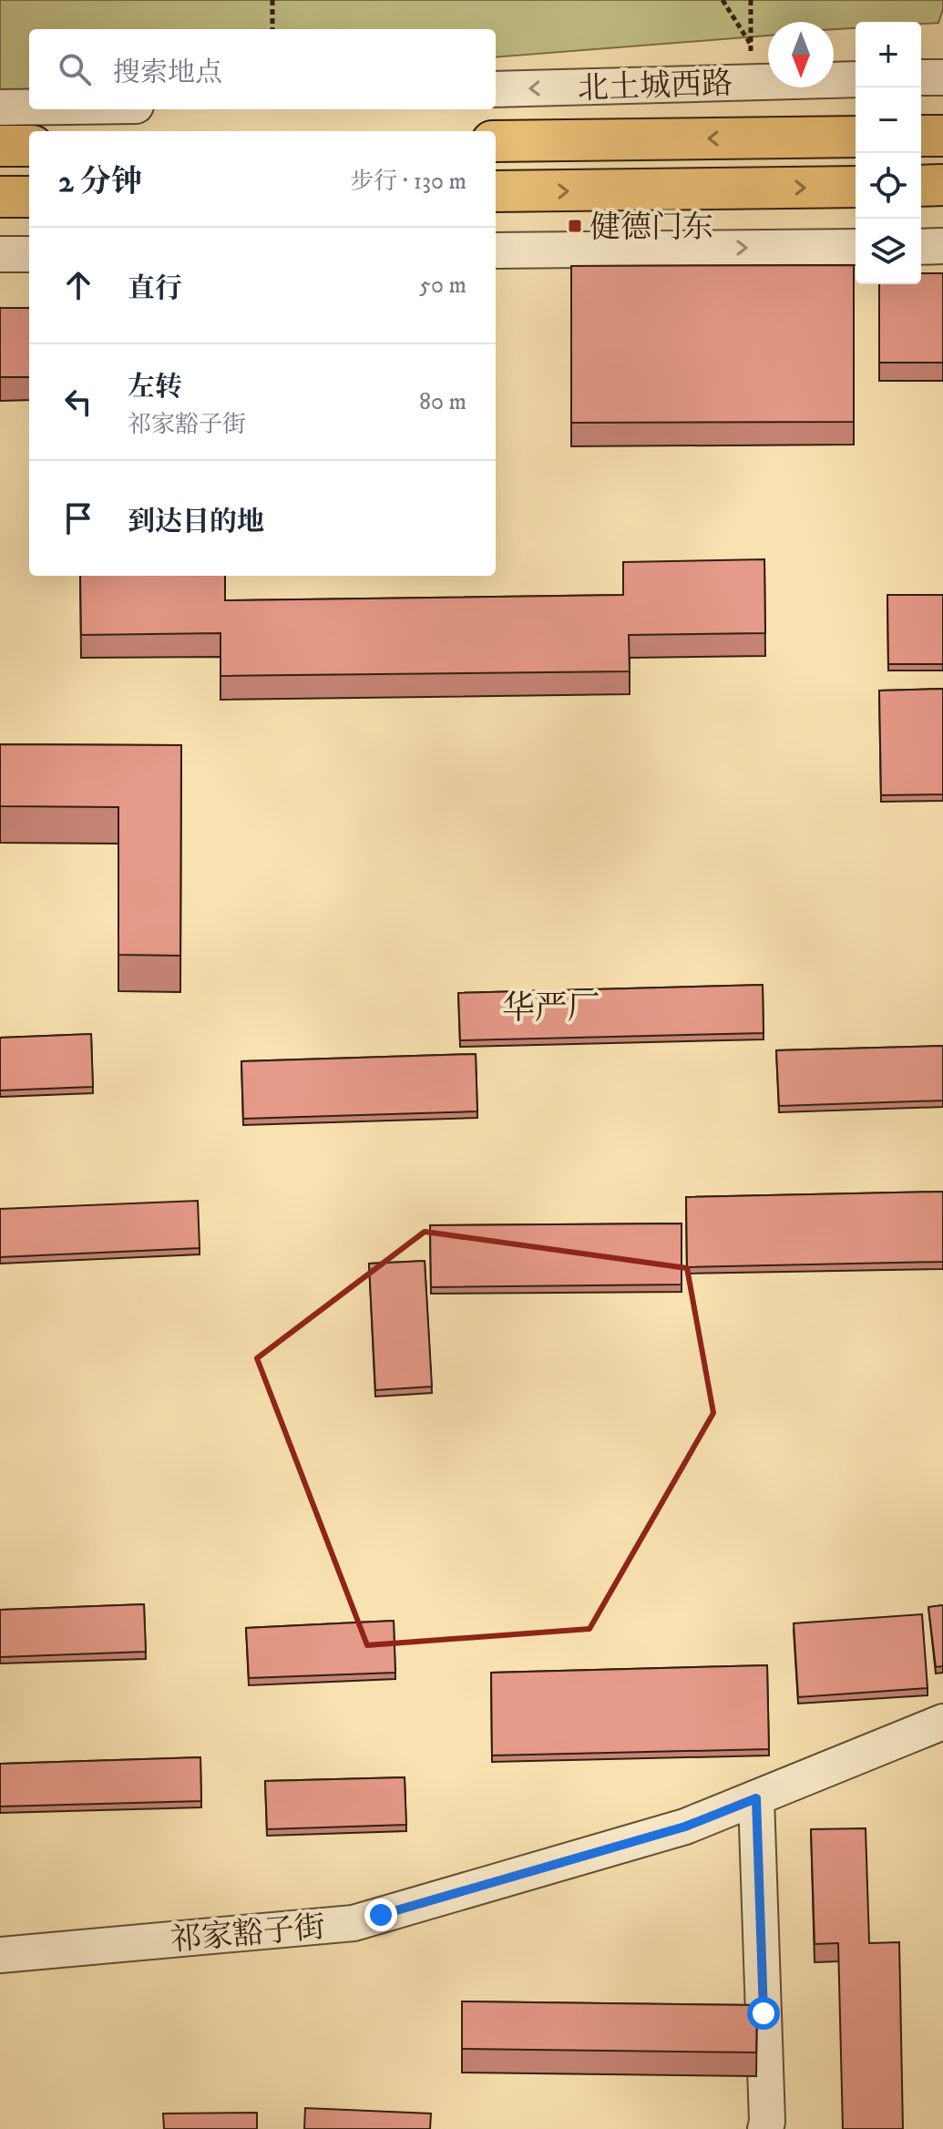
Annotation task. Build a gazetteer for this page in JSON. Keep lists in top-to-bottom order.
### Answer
{
  "streets": {
    "main road": ["北土城西路"],
    "street": ["祁家豁子街"]
  },
  "districts": ["华严厂"],
  "places": {
    "transit": ["健德门东"]
  },
  "north": "bottom",
  "page": {
    "map_buttons": ["+", "−"],
    "search": "搜索地点",
    "heading": ["2 分钟", "步行 · 130 m"],
    "list": [
      ["直行", "50 m"],
      ["左转", "祁家豁子街", "80 m"],
      "到达目的地"
    ]
  }
}
